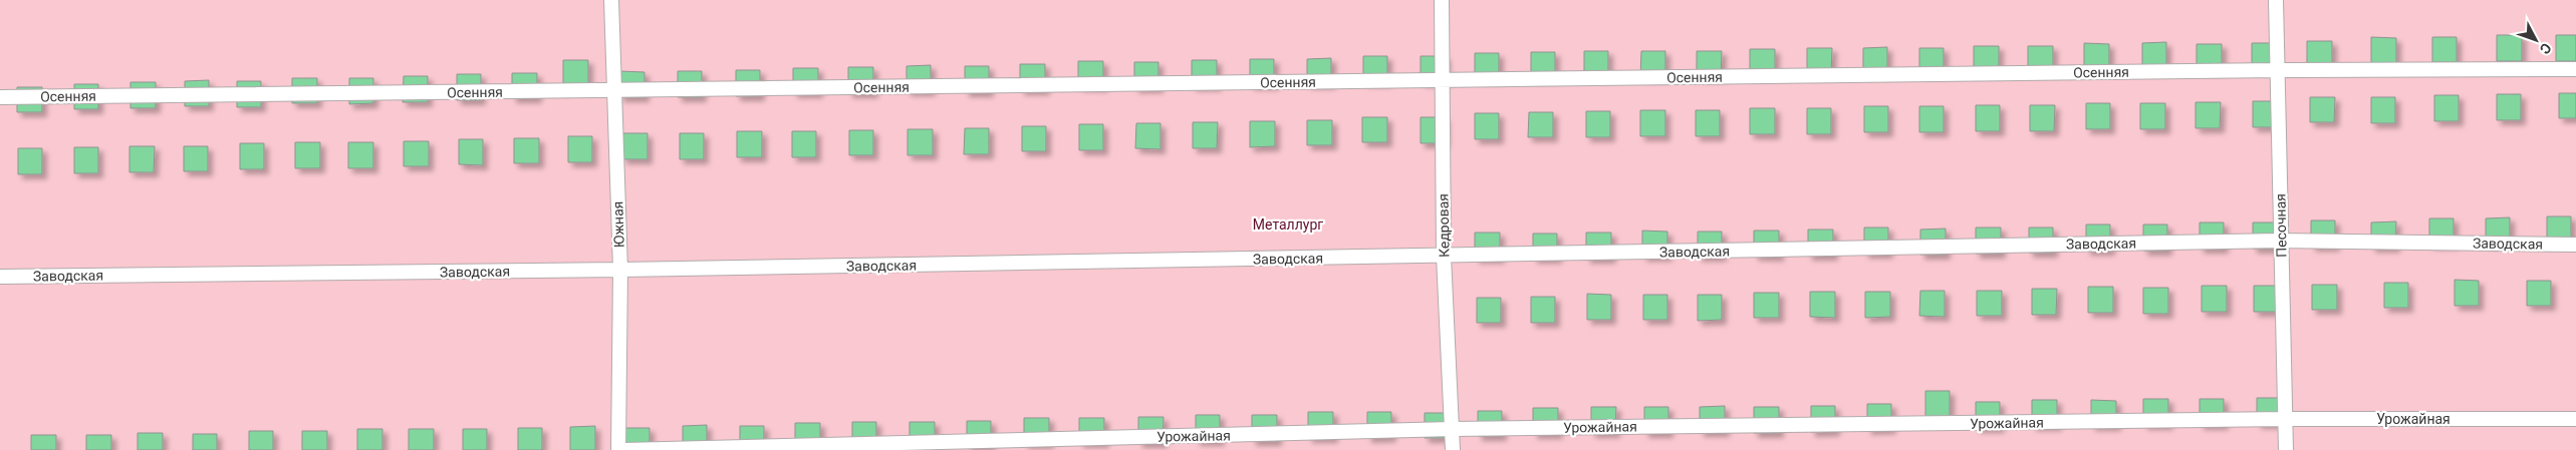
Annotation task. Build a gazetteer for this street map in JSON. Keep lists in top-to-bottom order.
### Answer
{
  "streets": {
    "street": [
      "Осенняя",
      "Южная",
      "Кедровая",
      "Песочная",
      "Заводская",
      "Урожайная"
    ]
  },
  "crossings": [
    ["Осенняя", "Южная"],
    ["Осенняя", "Кедровая"],
    ["Осенняя", "Песочная"],
    ["Южная", "Заводская"],
    ["Кедровая", "Заводская"],
    ["Кедровая", "Урожайная"],
    ["Песочная", "Заводская"],
    ["Песочная", "Урожайная"]
  ],
  "parks": ["Металлург"],
  "north": "bottom right"
}
